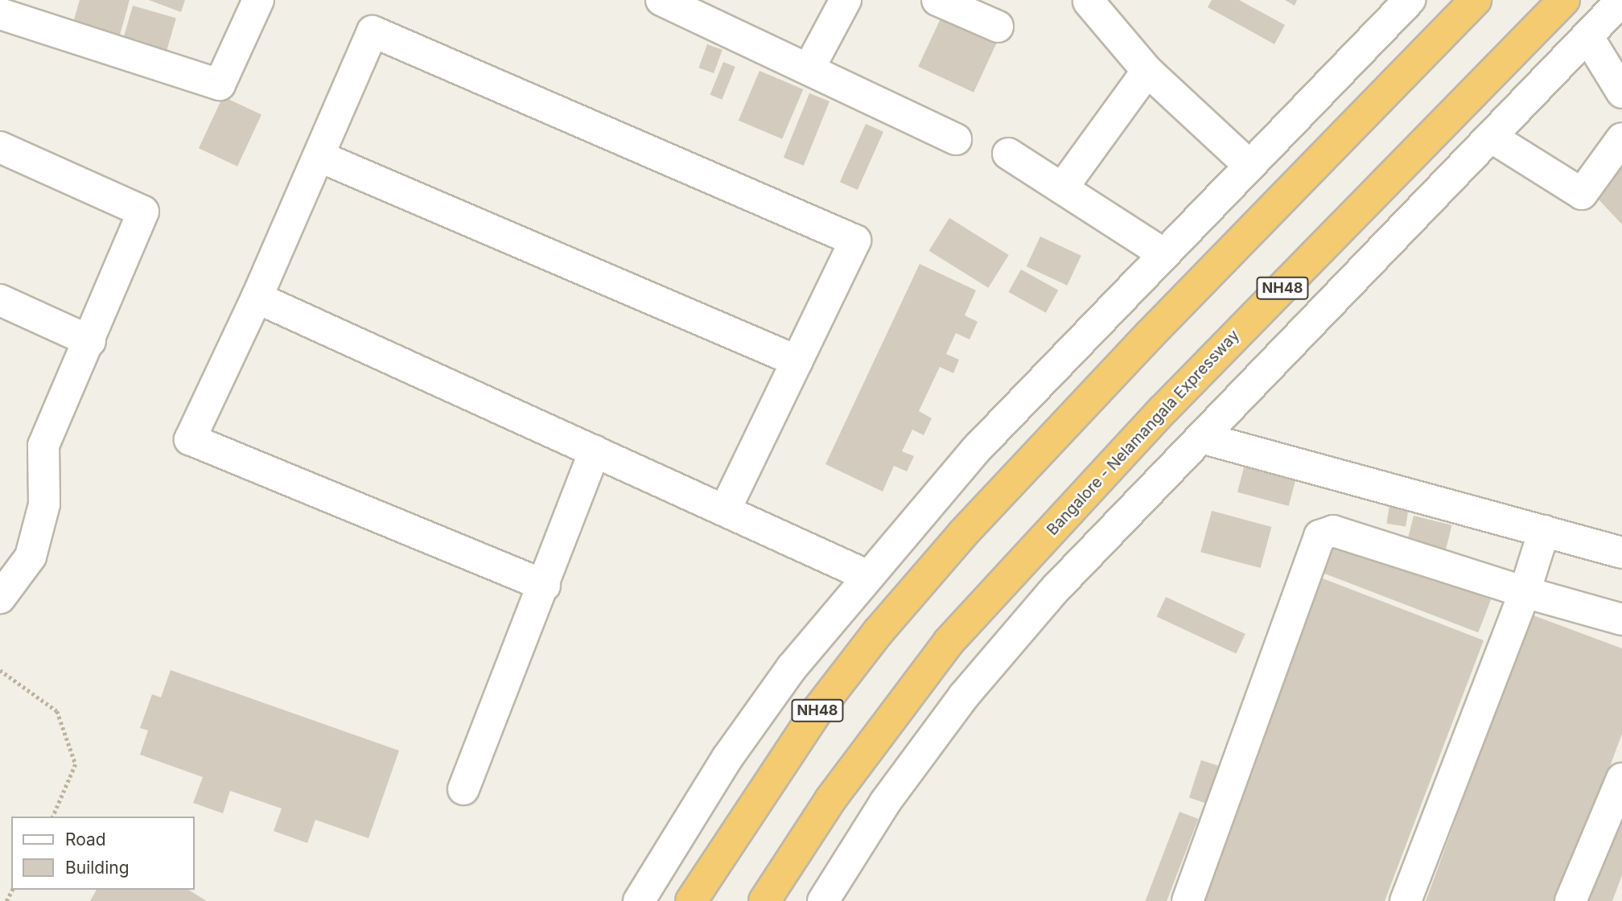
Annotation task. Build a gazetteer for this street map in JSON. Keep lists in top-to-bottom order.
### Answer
{
  "streets": {
    "highway": ["NH48", "Bangalore - Nelamangala Expressway"]
  },
  "legend": ["Road", "Building"]
}
